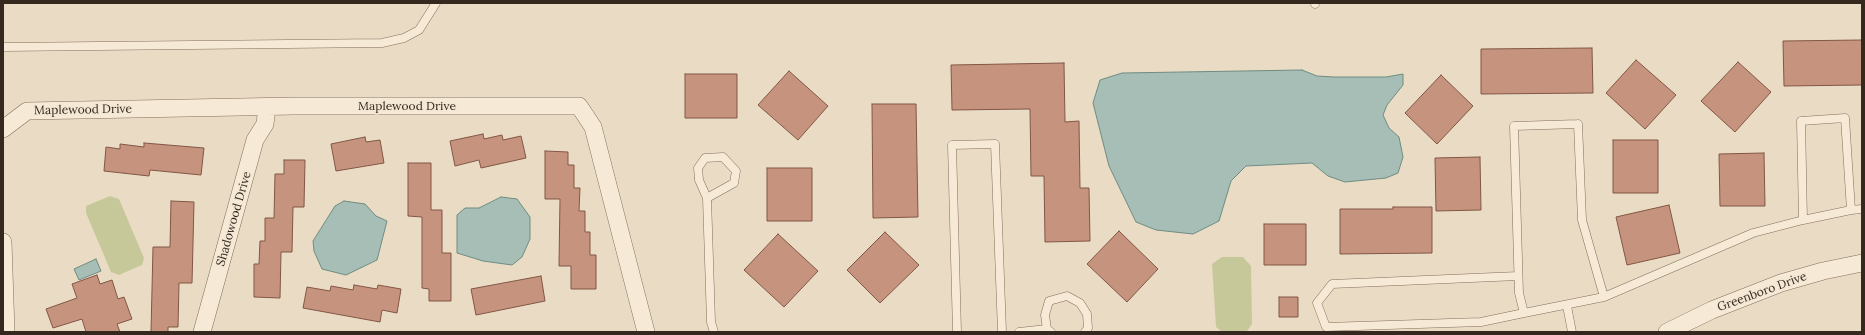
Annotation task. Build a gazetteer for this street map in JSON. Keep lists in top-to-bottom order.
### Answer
{
  "streets": {
    "street": ["Maplewood Drive", "Shadowood Drive", "Greenboro Drive"]
  },
  "crossings": [
    ["Maplewood Drive", "Shadowood Drive"]
  ]
}
